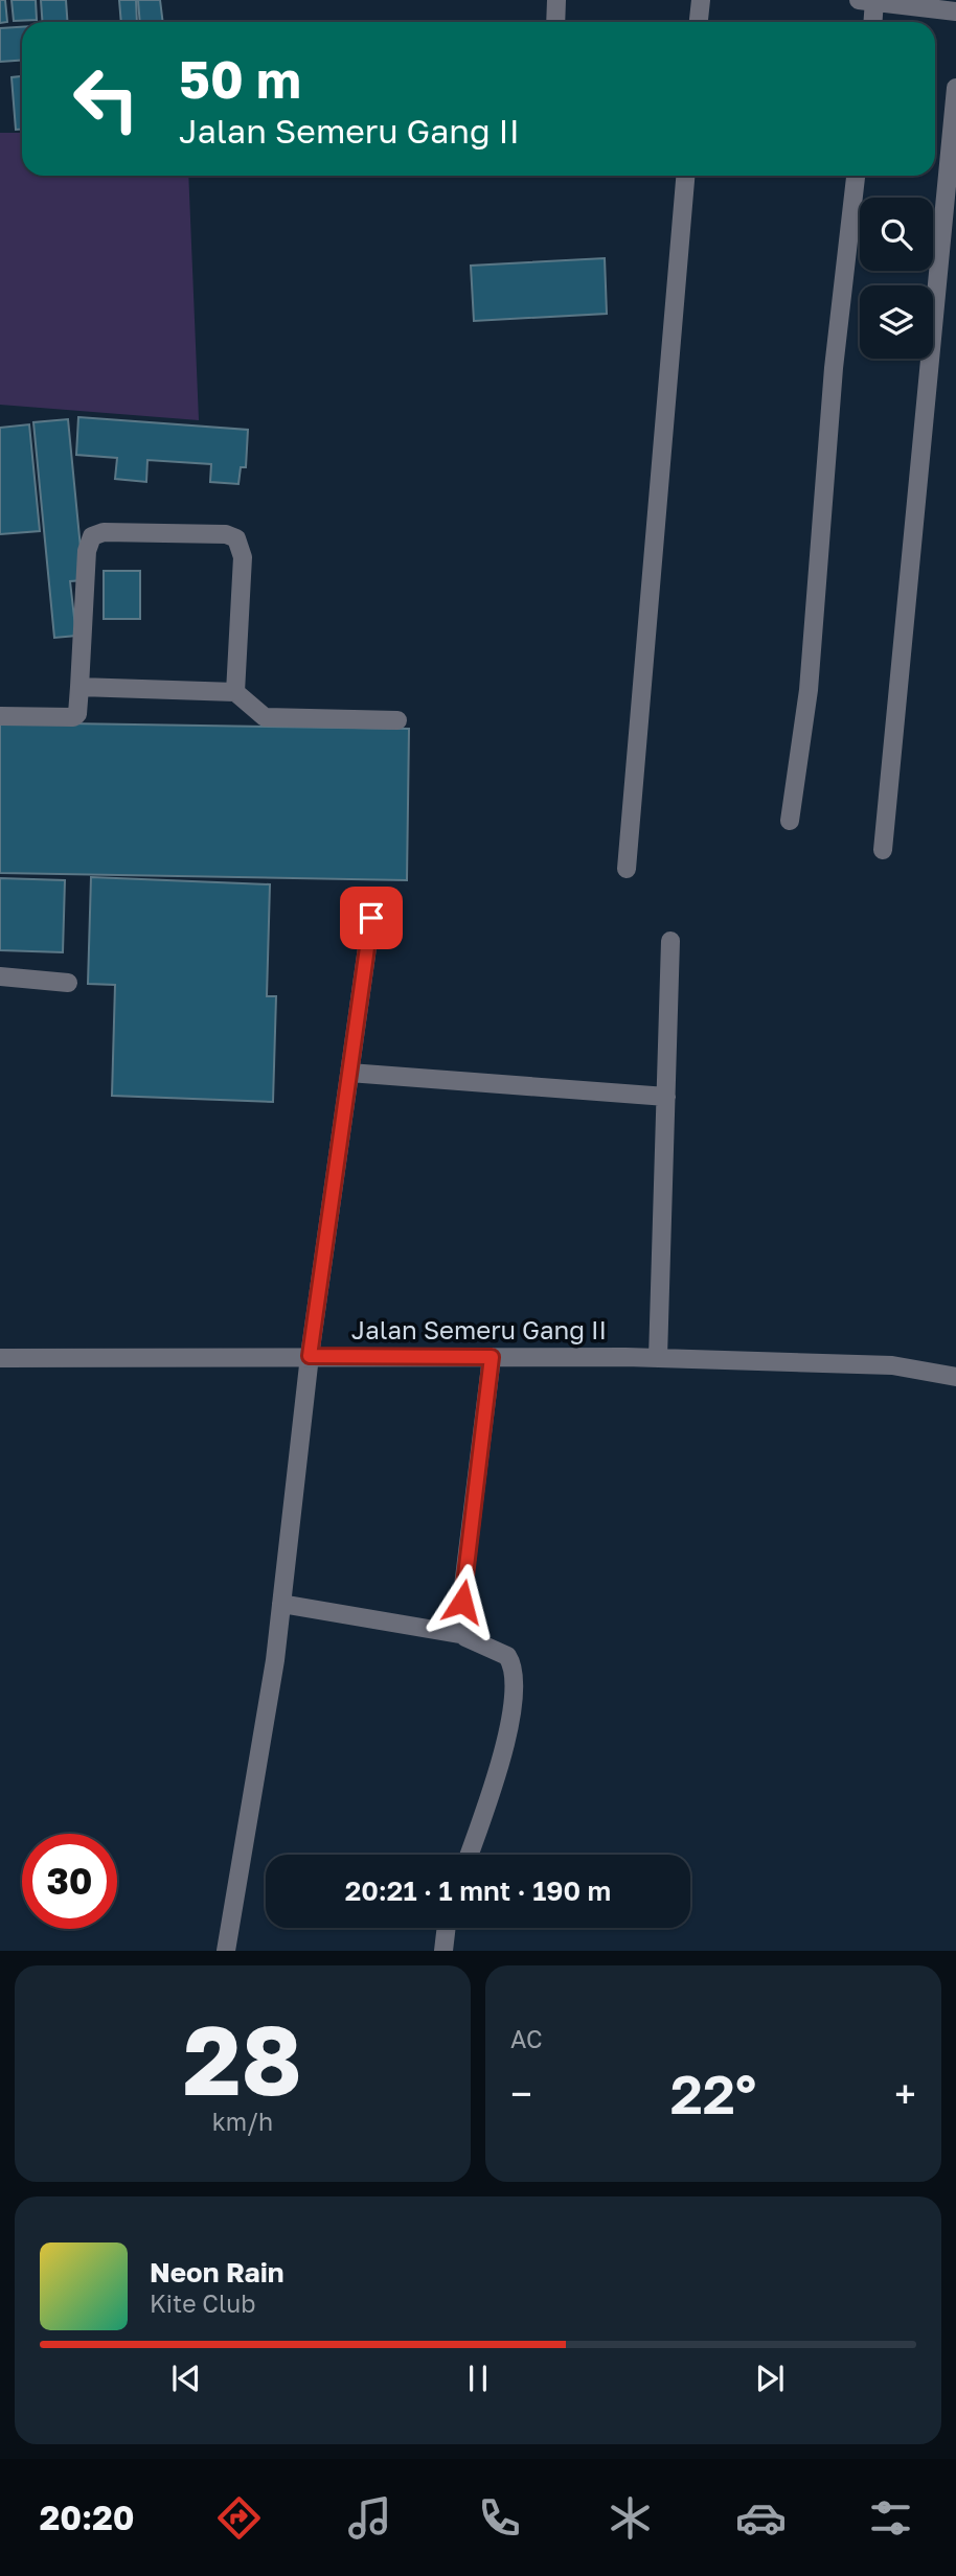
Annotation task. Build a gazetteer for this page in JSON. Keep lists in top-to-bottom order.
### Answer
{
  "streets": {
    "street": ["Jalan Semeru Gang II"]
  },
  "page": {
    "turn": ["50 m", "Jalan Semeru Gang II"],
    "limit": "30",
    "trip": "20:21 · 1 mnt · 190 m",
    "tile": [
      ["28", "km/h"],
      "AC"
    ],
    "heat": ["−", "22°", "+"],
    "song": ["Neon Rain", "Kite Club"],
    "tabs": "20:20"
  }
}
